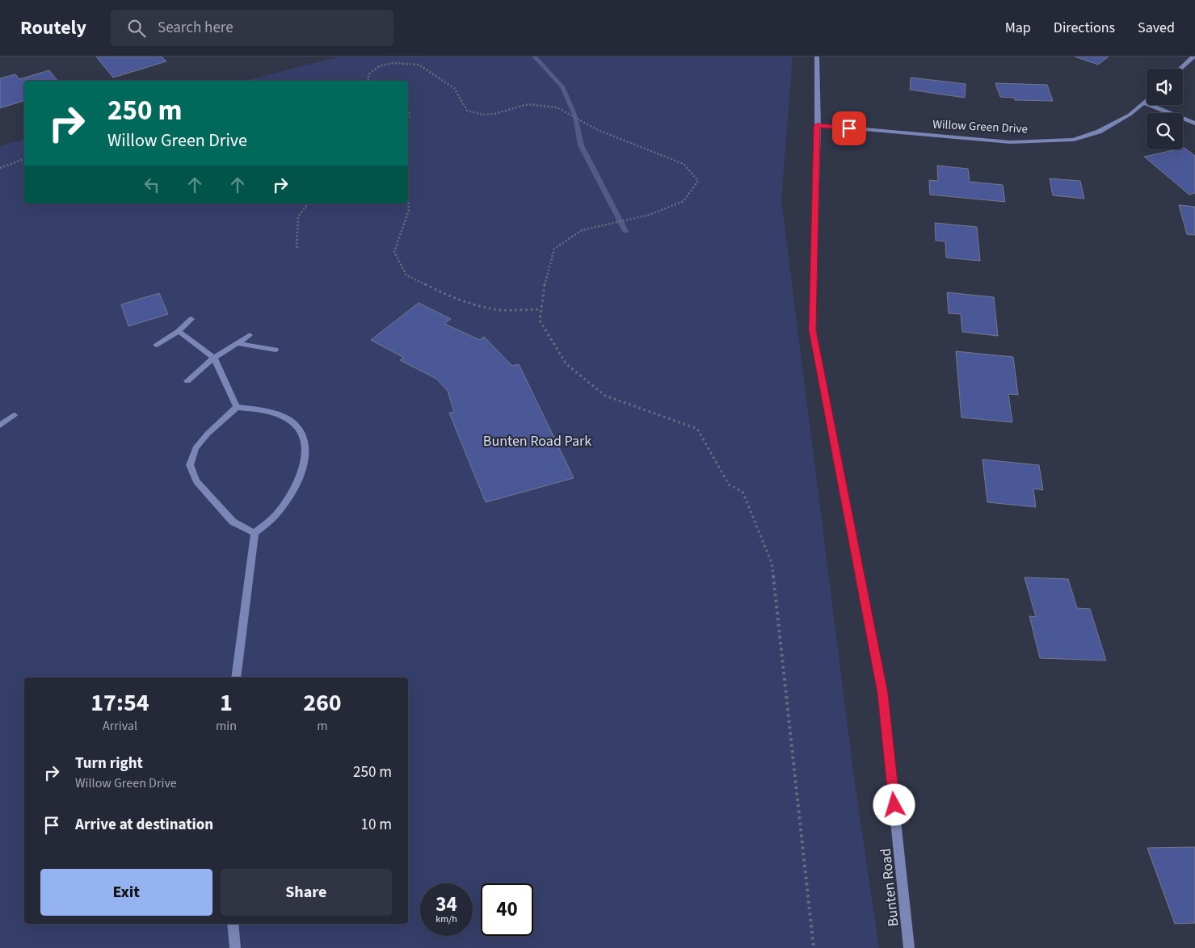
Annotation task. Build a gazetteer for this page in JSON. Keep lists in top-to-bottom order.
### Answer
{
  "streets": {
    "street": ["Willow Green Drive", "Bunten Road"]
  },
  "crossings": [
    ["Willow Green Drive", "Bunten Road"]
  ],
  "parks": ["Bunten Road Park"],
  "page": {
    "header": "Routely",
    "search": "Search here",
    "nav": ["Map", "Directions", "Saved"],
    "turn": ["250 m", "Willow Green Drive"],
    "eta": [
      "17:54",
      "Arrival",
      "1",
      "min",
      "260",
      "m"
    ],
    "list": [
      {
        "name": "Turn right",
        "note": "Willow Green Drive",
        "value": "250 m"
      },
      {
        "name": "Arrive at destination",
        "value": "10 m"
      }
    ],
    "buttons": ["Exit", "Share"],
    "speed": "34 km/h",
    "limit": "40"
  }
}
